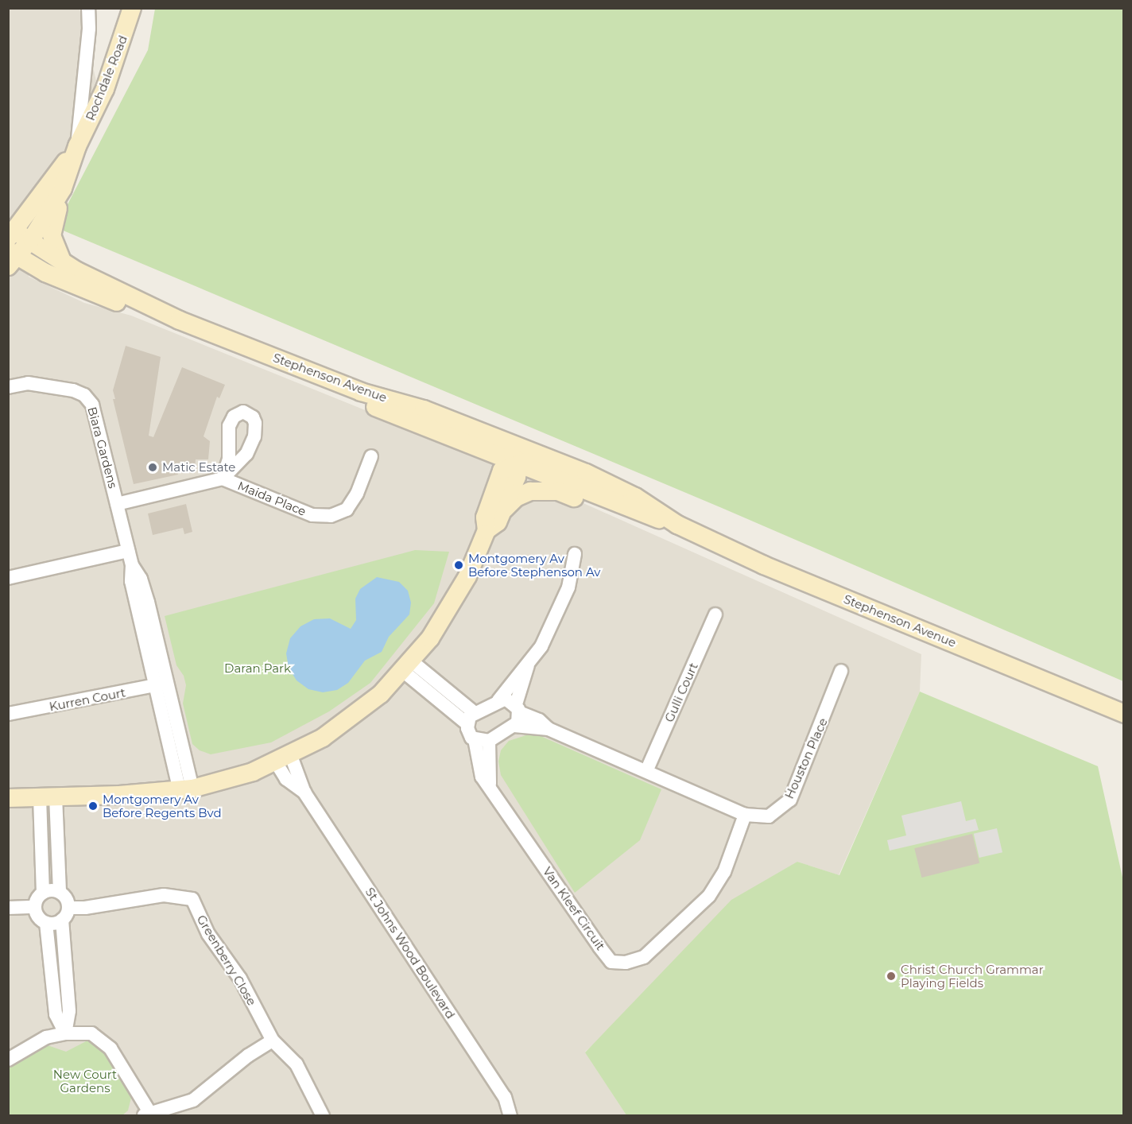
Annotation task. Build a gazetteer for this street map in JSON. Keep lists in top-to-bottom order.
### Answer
{
  "streets": {
    "main road": ["Rochdale Road", "Stephenson Avenue"],
    "street": [
      "Biara Gardens",
      "Maida Place",
      "Gulli Court",
      "Kurren Court",
      "Houston Place",
      "Van Kleef Circuit",
      "St Johns Wood Boulevard",
      "Greenberry Close"
    ]
  },
  "crossings": [
    ["Rochdale Road", "Stephenson Avenue"],
    ["Biara Gardens", "Maida Place"],
    ["Biara Gardens", "Kurren Court"],
    ["Houston Place", "Van Kleef Circuit"]
  ],
  "parks": ["Daran Park", "New Court Gardens"],
  "places": [
    "Matic Estate",
    "Montgomery Av Before Stephenson Av",
    "Montgomery Av Before Regents Bvd",
    "Christ Church Grammar Playing Fields"
  ]
}
